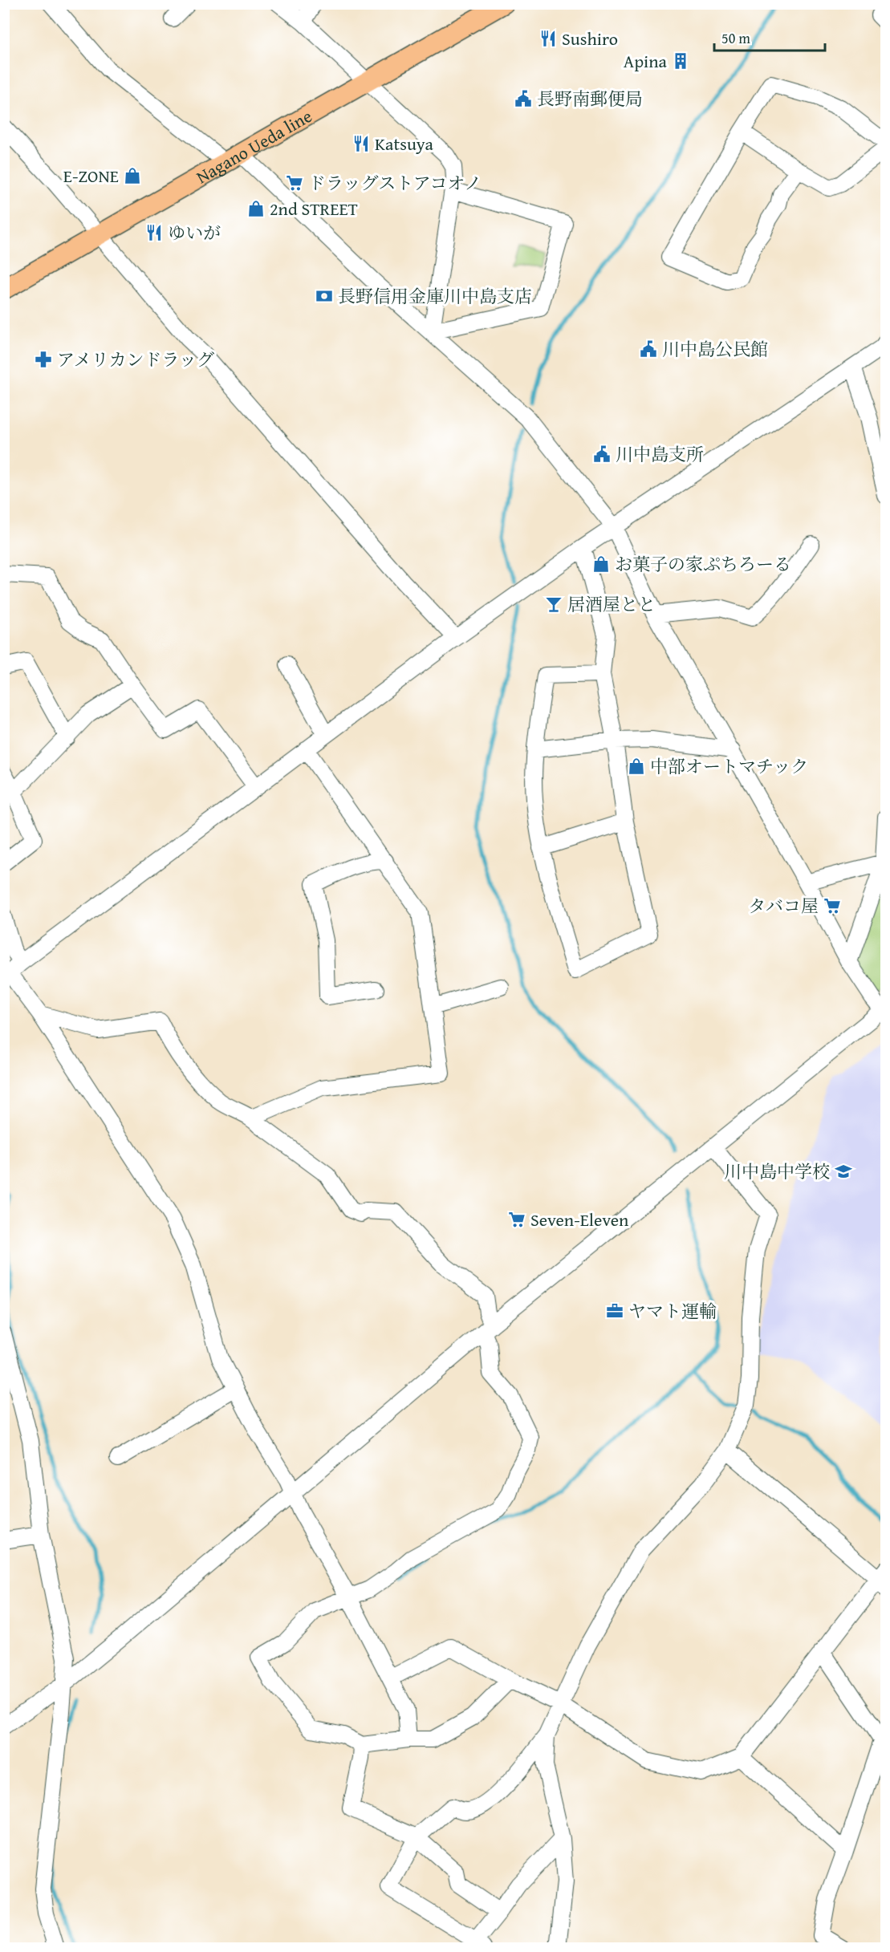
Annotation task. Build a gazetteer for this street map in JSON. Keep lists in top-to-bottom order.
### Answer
{
  "streets": {
    "main road": ["Nagano Ueda line"]
  },
  "places": {
    "restaurant": ["Sushiro", "Katsuya", "ゆいが"],
    "building": ["Apina"],
    "public building": ["長野南郵便局", "川中島公民館", "川中島支所"],
    "shop": [
      "E-ZONE",
      "2nd STREET",
      "お菓子の家ぷちろーる",
      "中部オートマチック"
    ],
    "supermarket": ["ドラッグストアコオノ", "タバコ屋", "Seven-Eleven"],
    "bank": ["長野信用金庫川中島支店"],
    "pharmacy": ["アメリカンドラッグ"],
    "bar": ["居酒屋とと"],
    "school or university": ["川中島中学校"],
    "office": ["ヤマト運輸"]
  },
  "scale_bar": "50 m"
}
